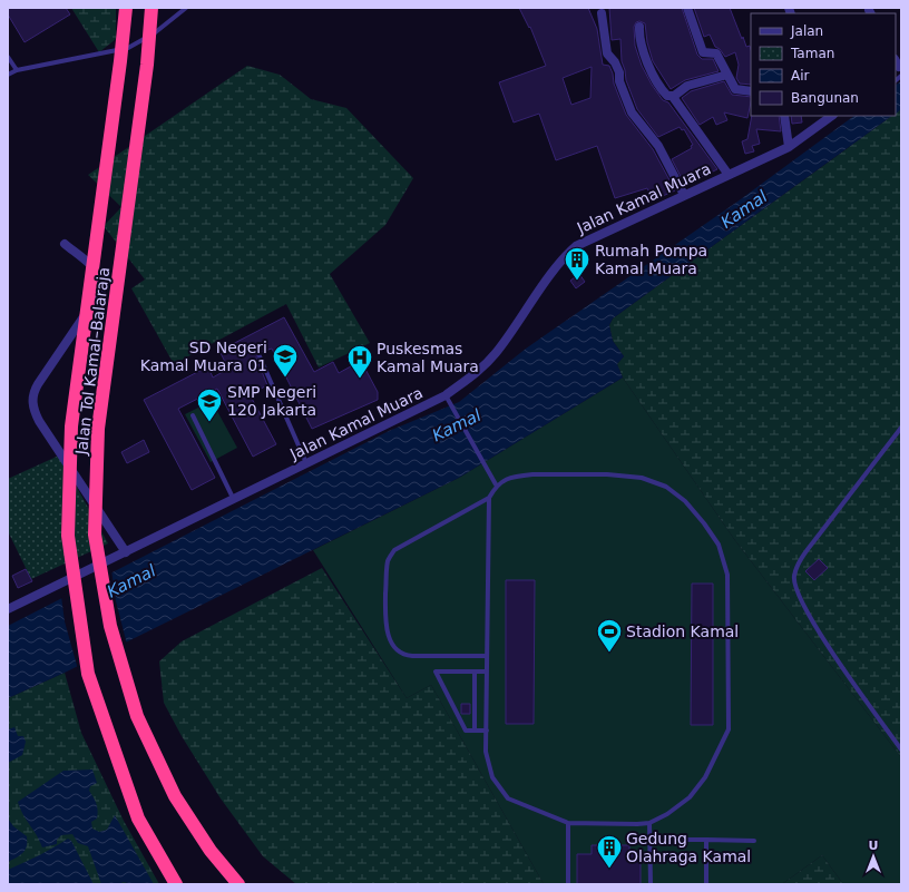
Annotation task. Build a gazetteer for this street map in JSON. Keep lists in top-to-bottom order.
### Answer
{
  "streets": {
    "highway": ["Jalan Tol Kamal–Balaraja"],
    "street": ["Jalan Kamal Muara"]
  },
  "water": ["Kamal"],
  "places": {
    "building": ["Rumah Pompa Kamal Muara", "Gedung Olahraga Kamal"],
    "school or university": ["SD Negeri Kamal Muara 01", "SMP Negeri 120 Jakarta"],
    "hospital": ["Puskesmas Kamal Muara"],
    "sports": ["Stadion Kamal"]
  },
  "legend": [
    "Jalan",
    "Taman",
    "Air",
    "Bangunan"
  ],
  "north": "top"
}
